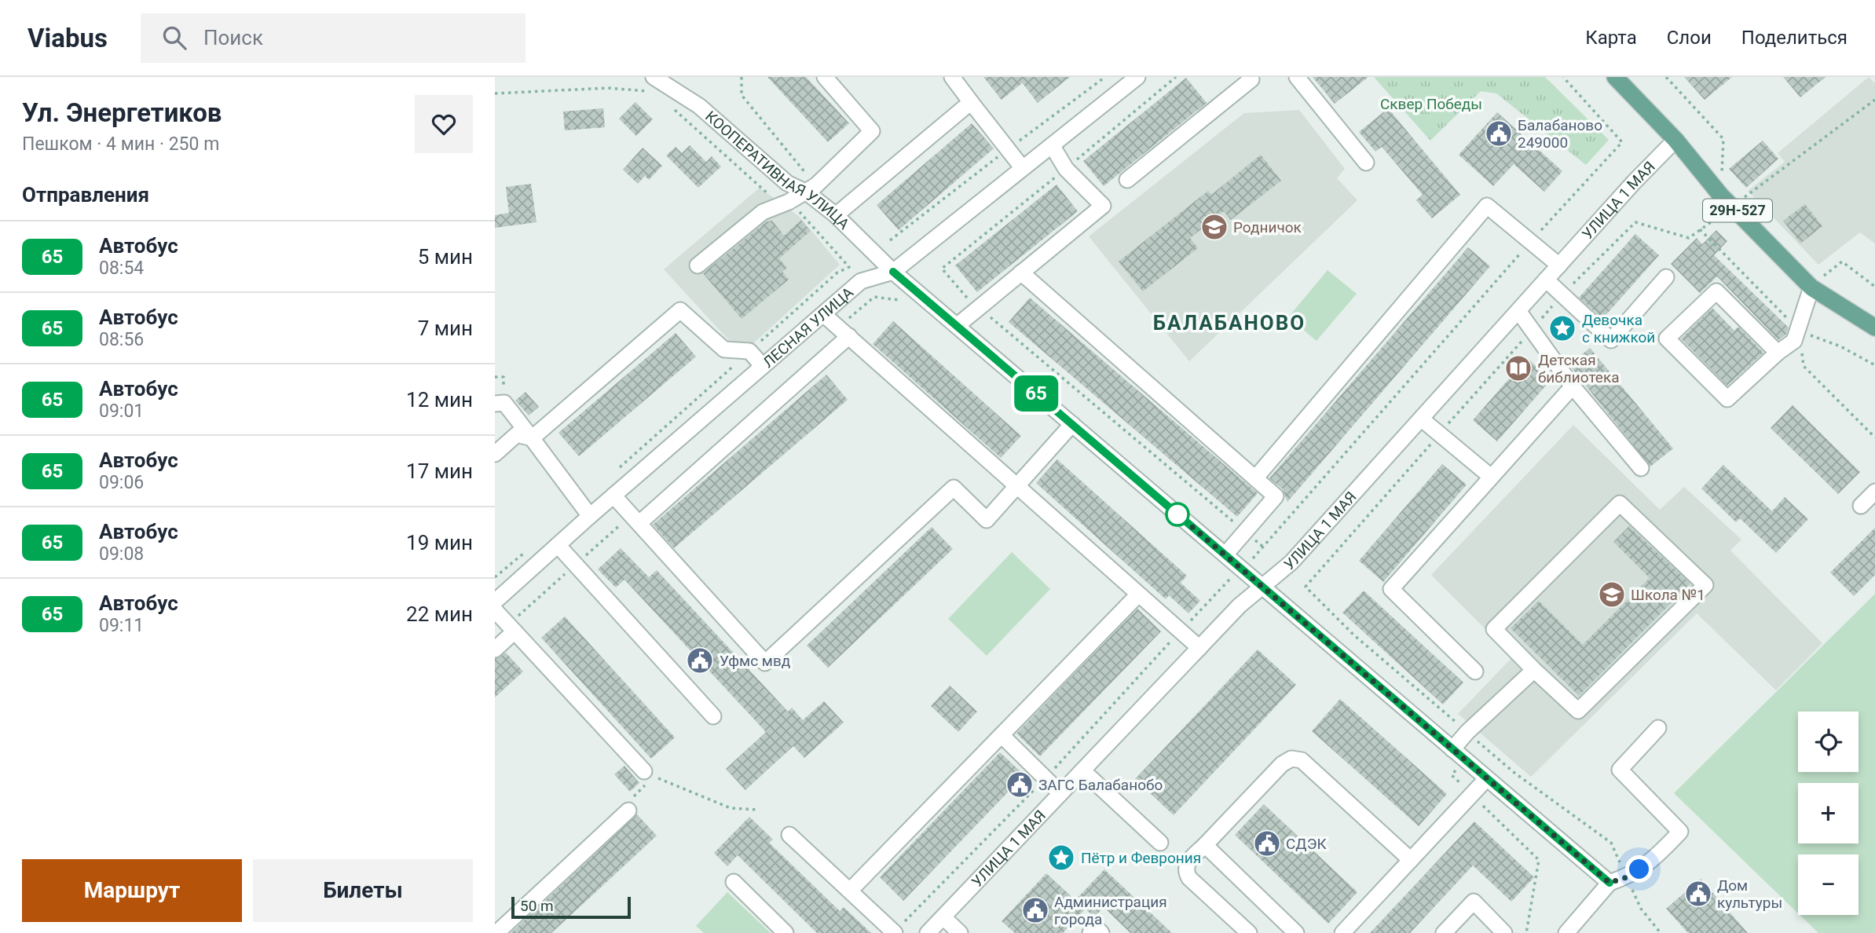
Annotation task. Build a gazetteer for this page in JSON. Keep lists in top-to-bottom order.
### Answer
{
  "streets": {
    "main road": ["29Н-527"],
    "street": ["КООПЕРАТИВНАЯ УЛИЦА", "УЛИЦА 1 МАЯ", "ЛЕСНАЯ УЛИЦА"]
  },
  "crossings": [
    ["КООПЕРАТИВНАЯ УЛИЦА", "УЛИЦА 1 МАЯ"],
    ["КООПЕРАТИВНАЯ УЛИЦА", "ЛЕСНАЯ УЛИЦА"],
    ["УЛИЦА 1 МАЯ", "29Н-527"]
  ],
  "districts": ["БАЛАБАНОВО"],
  "parks": ["Сквер Победы"],
  "places": {
    "public building": [
      "Балабаново 249000",
      "Уфмс мвд",
      "ЗАГС Балабанобо",
      "СДЭК",
      "Дом культуры",
      "Администрация города"
    ],
    "school or university": ["Родничок", "Школа №1"],
    "place": ["Девочка с книжкой", "Пётр и Феврония"],
    "library": ["Детская библиотека"]
  },
  "lines": ["bus line 65"],
  "scale_bar": "50 m",
  "page": {
    "header": "Viabus",
    "search": "Поиск",
    "nav": ["Карта", "Слои", "Поделиться"],
    "heading": [
      ["Ул. Энергетиков", "Пешком · 4 мин · 250 m"],
      "Отправления"
    ],
    "on_map": "65",
    "list": [
      {
        "mark": "65",
        "name": "Автобус",
        "note": "08:54",
        "value": "5 мин"
      },
      {
        "mark": "65",
        "name": "Автобус",
        "note": "08:56",
        "value": "7 мин"
      },
      {
        "mark": "65",
        "name": "Автобус",
        "note": "09:01",
        "value": "12 мин"
      },
      {
        "mark": "65",
        "name": "Автобус",
        "note": "09:06",
        "value": "17 мин"
      },
      {
        "mark": "65",
        "name": "Автобус",
        "note": "09:08",
        "value": "19 мин"
      },
      {
        "mark": "65",
        "name": "Автобус",
        "note": "09:11",
        "value": "22 мин"
      }
    ],
    "map_buttons": ["+", "−"],
    "buttons": ["Маршрут", "Билеты"],
    "scale": "50 m"
  }
}
